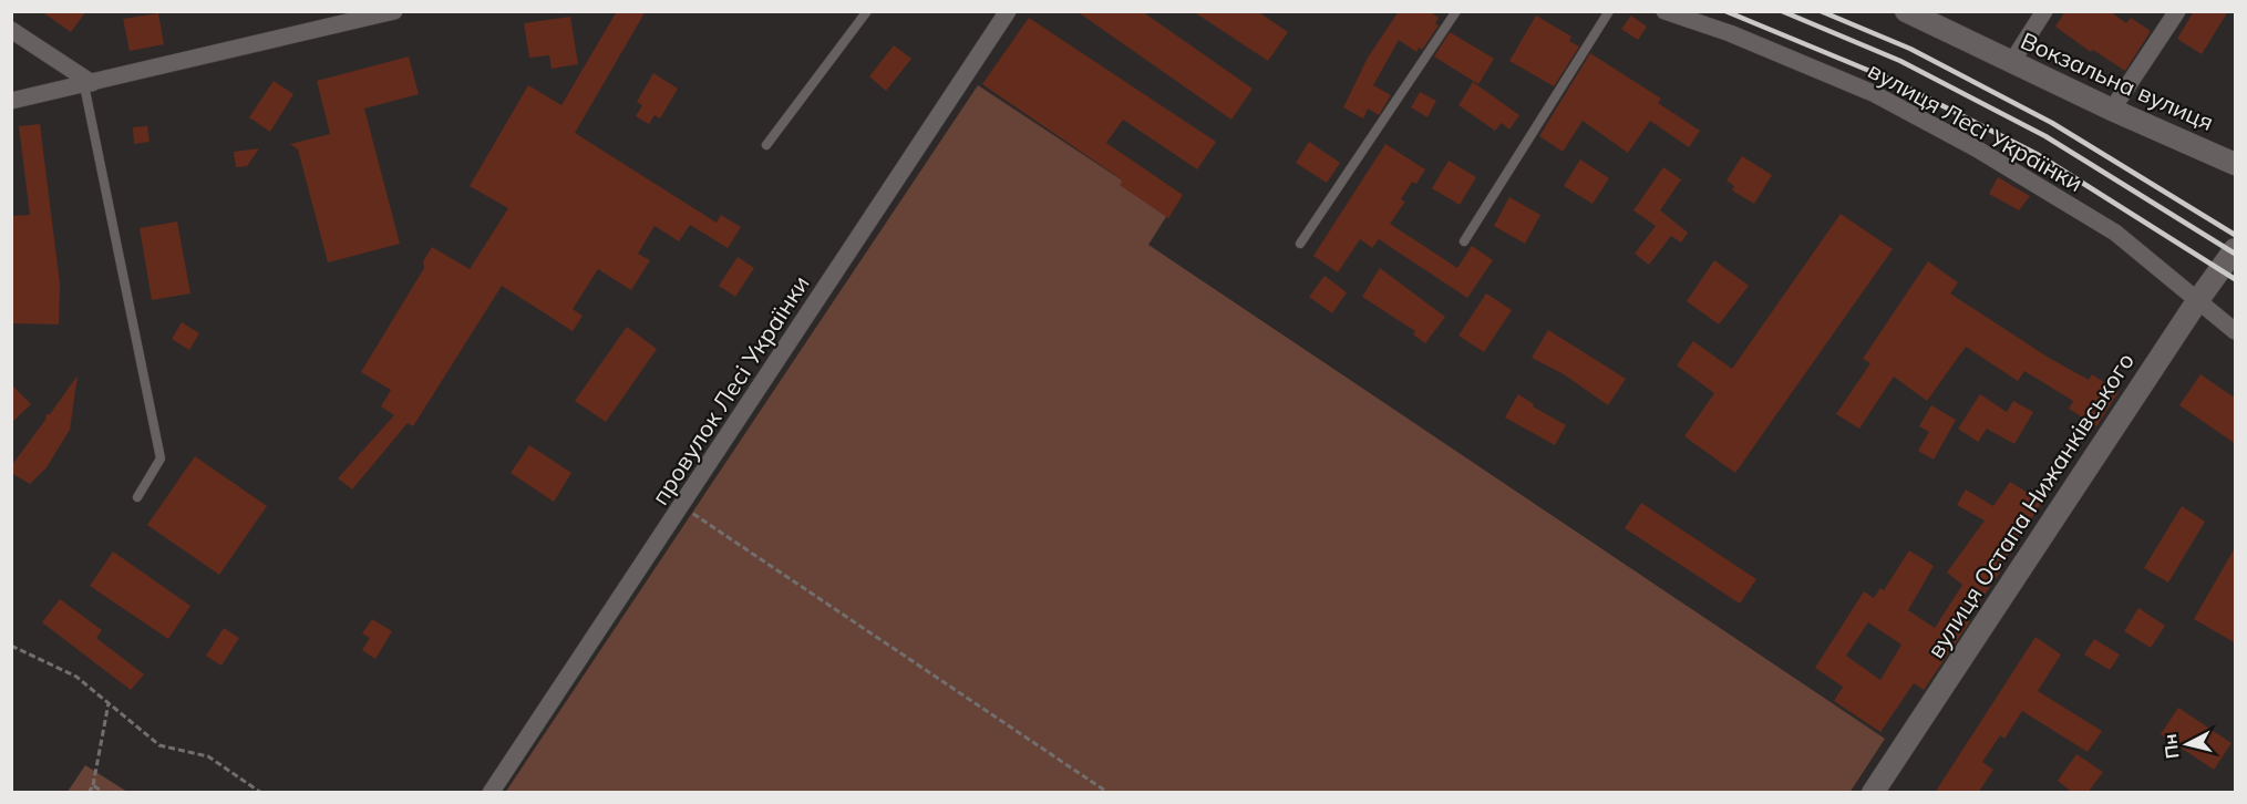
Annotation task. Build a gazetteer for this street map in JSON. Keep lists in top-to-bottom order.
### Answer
{
  "streets": {
    "street": [
      "Вокзальна вулиця",
      "вулиця Лесі Українки",
      "провулок Лесі Українки",
      "вулиця Остапа Нижанківського"
    ]
  },
  "crossings": [
    ["вулиця Лесі Українки", "вулиця Остапа Нижанківського"]
  ],
  "north": "left"
}
